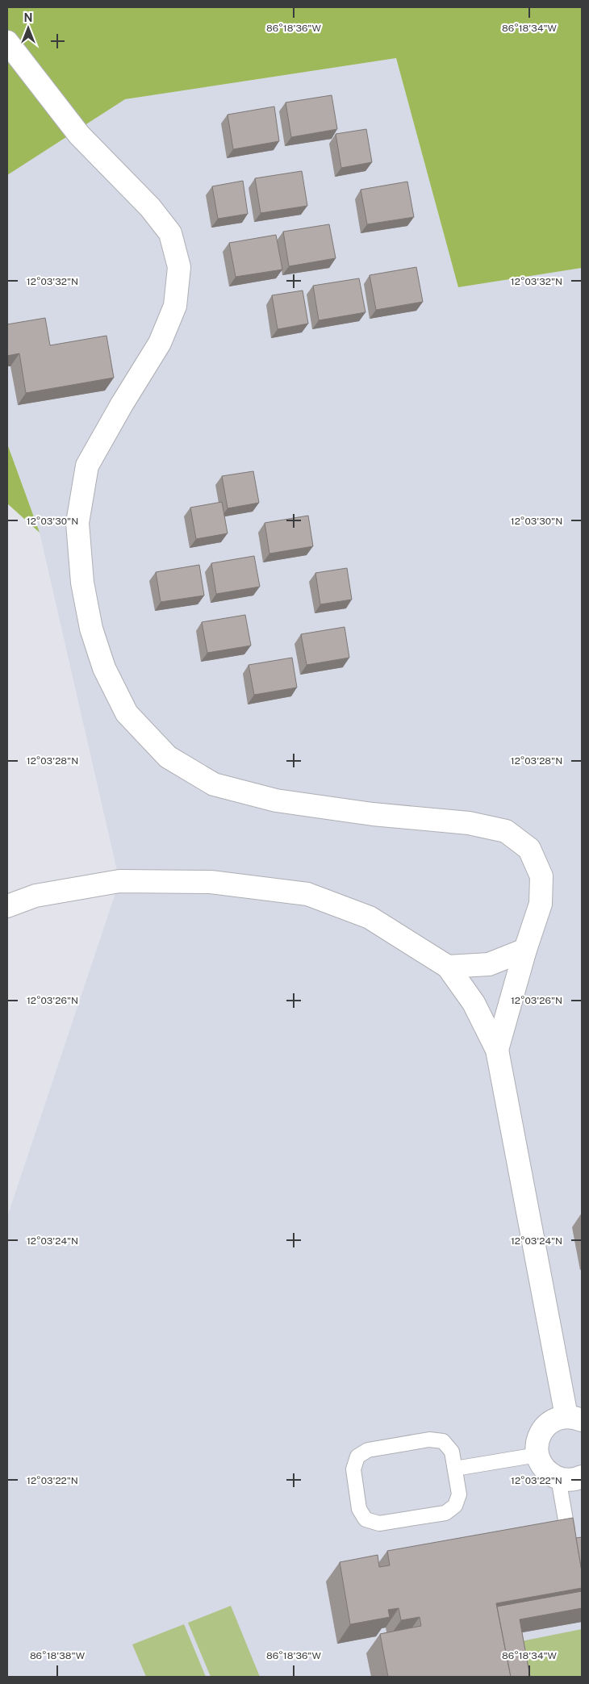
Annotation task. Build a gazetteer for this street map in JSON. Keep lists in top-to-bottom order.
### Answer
{
  "north": "top",
  "coordinates": [
    "86°18'36\"W",
    "86°18'34\"W",
    "12°03'32\"N",
    "12°03'30\"N",
    "12°03'28\"N",
    "12°03'26\"N",
    "12°03'24\"N",
    "12°03'22\"N",
    "86°18'38\"W"
  ]
}
